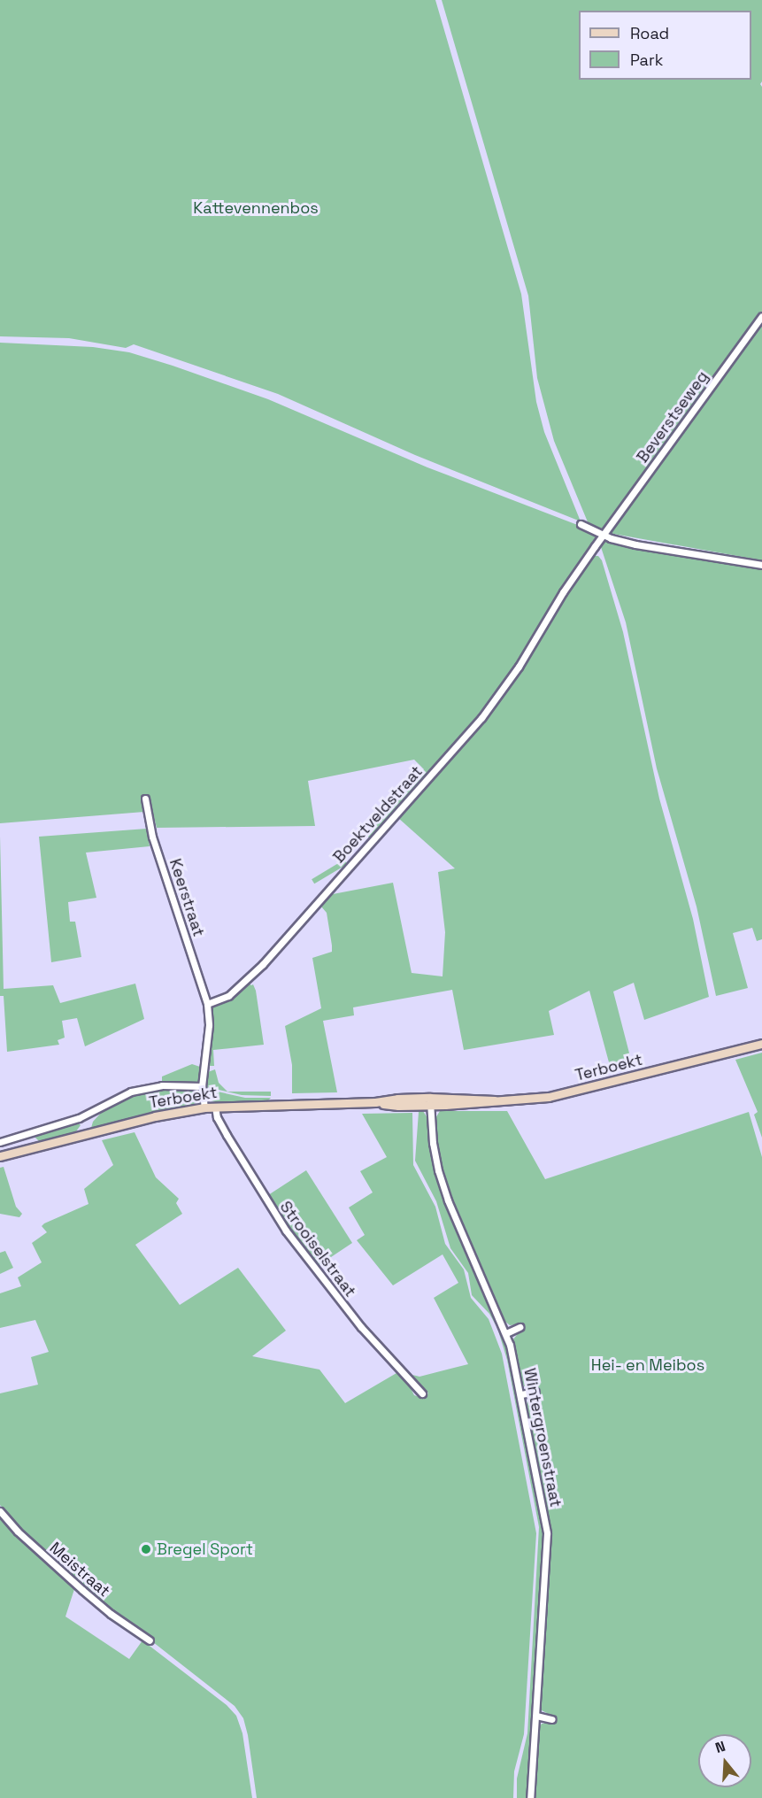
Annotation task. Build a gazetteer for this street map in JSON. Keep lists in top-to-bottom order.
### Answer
{
  "streets": {
    "main road": ["Terboekt"],
    "street": [
      "Beverstseweg",
      "Boektveldstraat",
      "Keerstraat",
      "Strooiselstraat",
      "Wintergroenstraat",
      "Meistraat"
    ]
  },
  "crossings": [
    ["Beverstseweg", "Boektveldstraat"],
    ["Boektveldstraat", "Keerstraat"],
    ["Terboekt", "Strooiselstraat"],
    ["Terboekt", "Wintergroenstraat"]
  ],
  "parks": ["Kattevennenbos", "Hei- en Meibos"],
  "places": ["Bregel Sport"],
  "legend": ["Road", "Park"],
  "north": "top"
}
